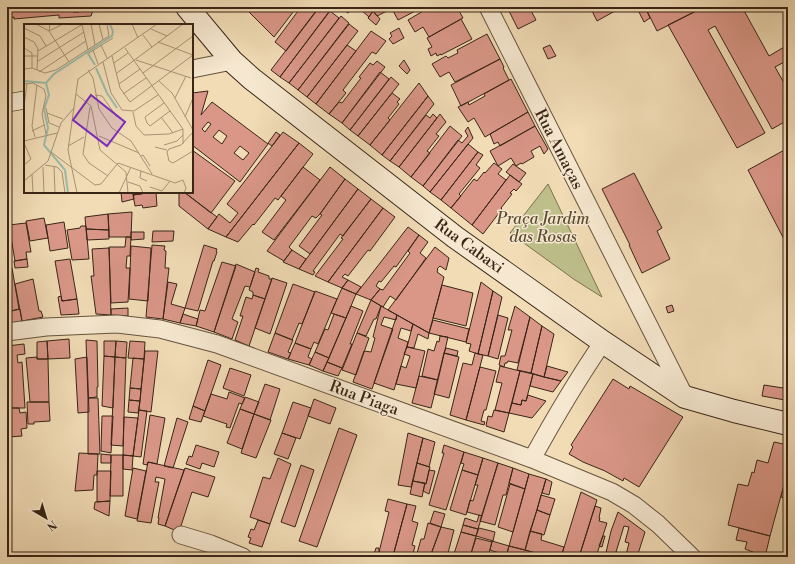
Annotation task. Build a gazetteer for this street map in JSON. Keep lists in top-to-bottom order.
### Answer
{
  "streets": {
    "street": ["Rua Amaças", "Rua Cabaxi", "Rua Piaga"]
  },
  "crossings": [
    ["Rua Amaças", "Rua Cabaxi"]
  ],
  "parks": ["Praça Jardim das Rosas"],
  "north": "bottom right"
}
